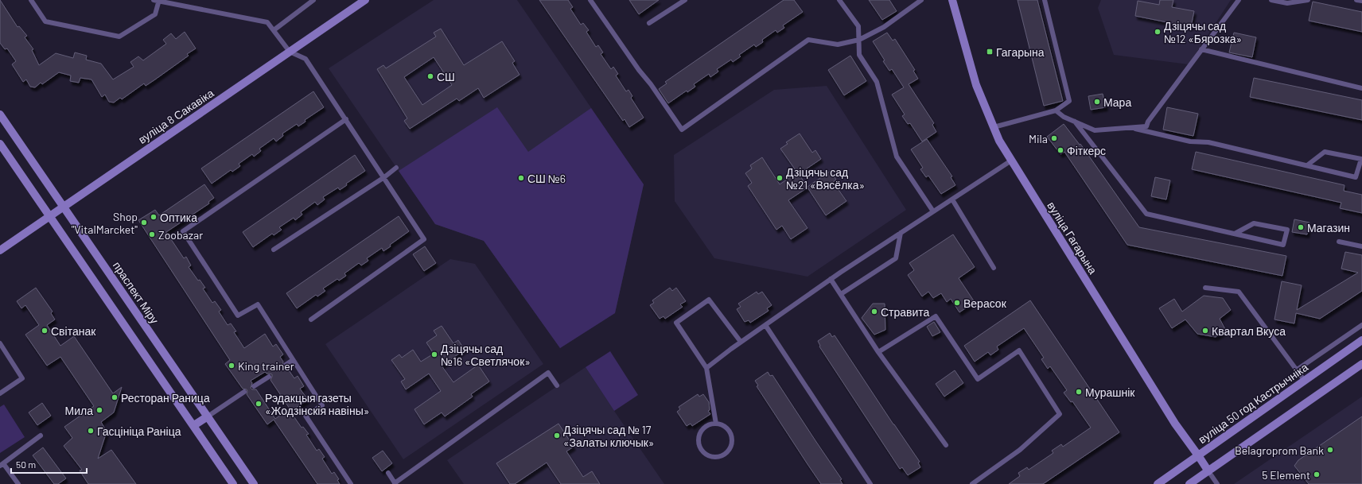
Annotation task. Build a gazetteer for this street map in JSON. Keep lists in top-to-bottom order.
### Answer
{
  "streets": {
    "main road": [
      "вуліца 8 Сакавіка",
      "вуліца Гагарына",
      "праспект Міру",
      "вуліца 50 год Кастрычніка"
    ]
  },
  "crossings": [
    ["вуліца 8 Сакавіка", "праспект Міру"],
    ["вуліца Гагарына", "вуліца 50 год Кастрычніка"]
  ],
  "places": {
    "other": [
      "Дзіцячы сад №12 «Бярозка»",
      "СШ",
      "Мара",
      "Mila",
      "Фіткерс",
      "СШ №6",
      "Дзіцячы сад №21 «Вясёлка»",
      "Оптика",
      "Shop \"VitalMarcket\"",
      "Магазин",
      "Zoobazar",
      "Верасок",
      "Стравита",
      "Світанак",
      "Квартал Вкуса",
      "Дзіцячы сад №16 «Светлячок»",
      "King trainer",
      "Мурашнік",
      "Ресторан Раница",
      "Рэдакцыя газеты «Жодзінскія навіны»",
      "Мила",
      "Гасцініца Раніца",
      "Дзіцячы сад № 17 «Залаты ключык»",
      "Belagroprom Bank",
      "5 Element"
    ],
    "transit": ["Гагарына"]
  },
  "scale_bar": "50 m"
}
